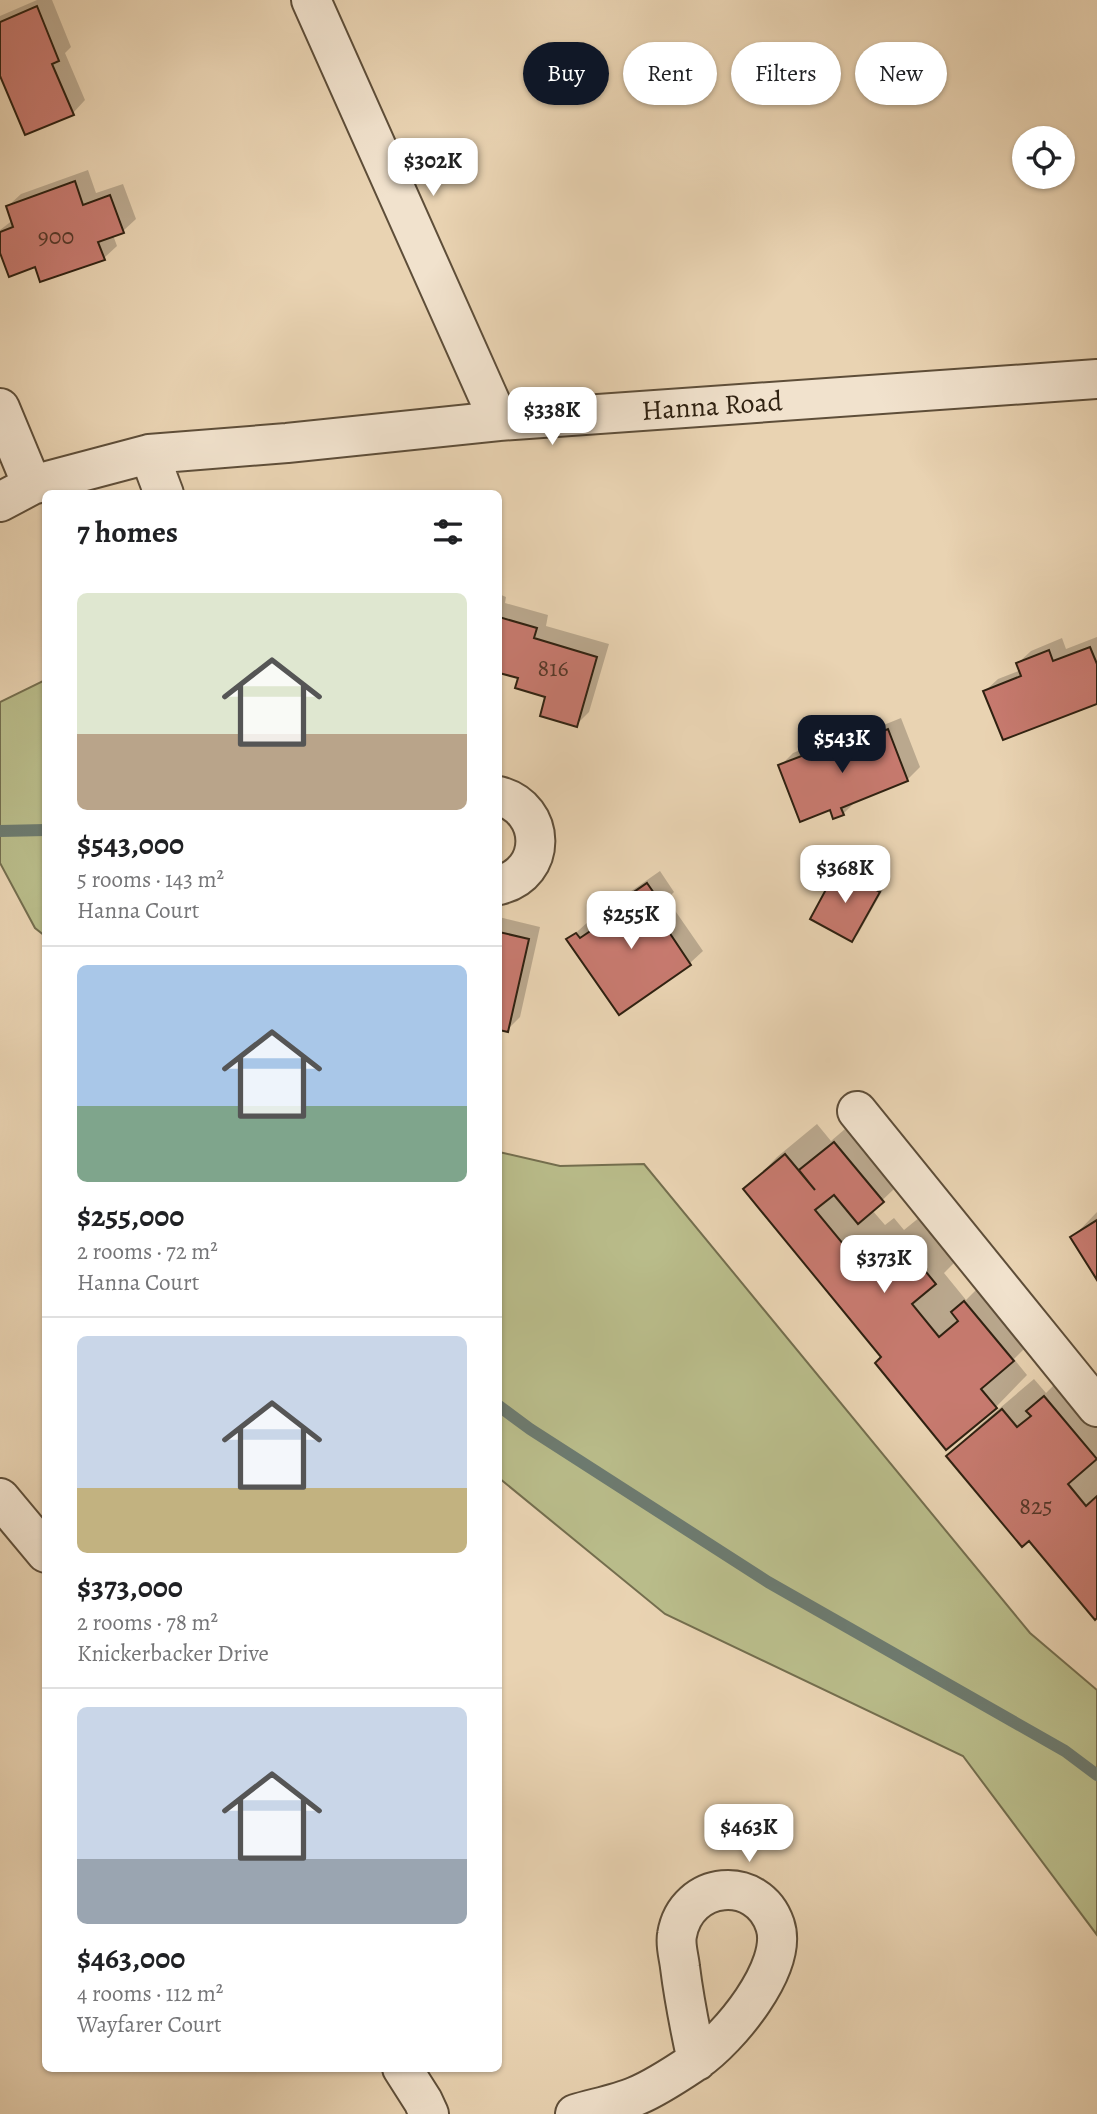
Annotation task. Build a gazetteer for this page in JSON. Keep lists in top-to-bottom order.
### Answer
{
  "streets": {
    "street": ["Hanna Road"]
  },
  "house_numbers": ["900", "816", "825"],
  "page": {
    "chip": [
      "Buy",
      "Rent",
      "Filters",
      "New"
    ],
    "price": [
      "$302K",
      "$338K",
      "$543K",
      "$368K",
      "$255K",
      "$373K",
      "$463K"
    ],
    "heading": "7 homes",
    "list": [
      {
        "name": "$543,000",
        "note": "5 rooms · 143 m² · Hanna Court"
      },
      {
        "name": "$255,000",
        "note": "2 rooms · 72 m² · Hanna Court"
      },
      {
        "name": "$373,000",
        "note": "2 rooms · 78 m² · Knickerbacker Drive"
      },
      {
        "name": "$463,000",
        "note": "4 rooms · 112 m² · Wayfarer Court"
      }
    ]
  }
}
